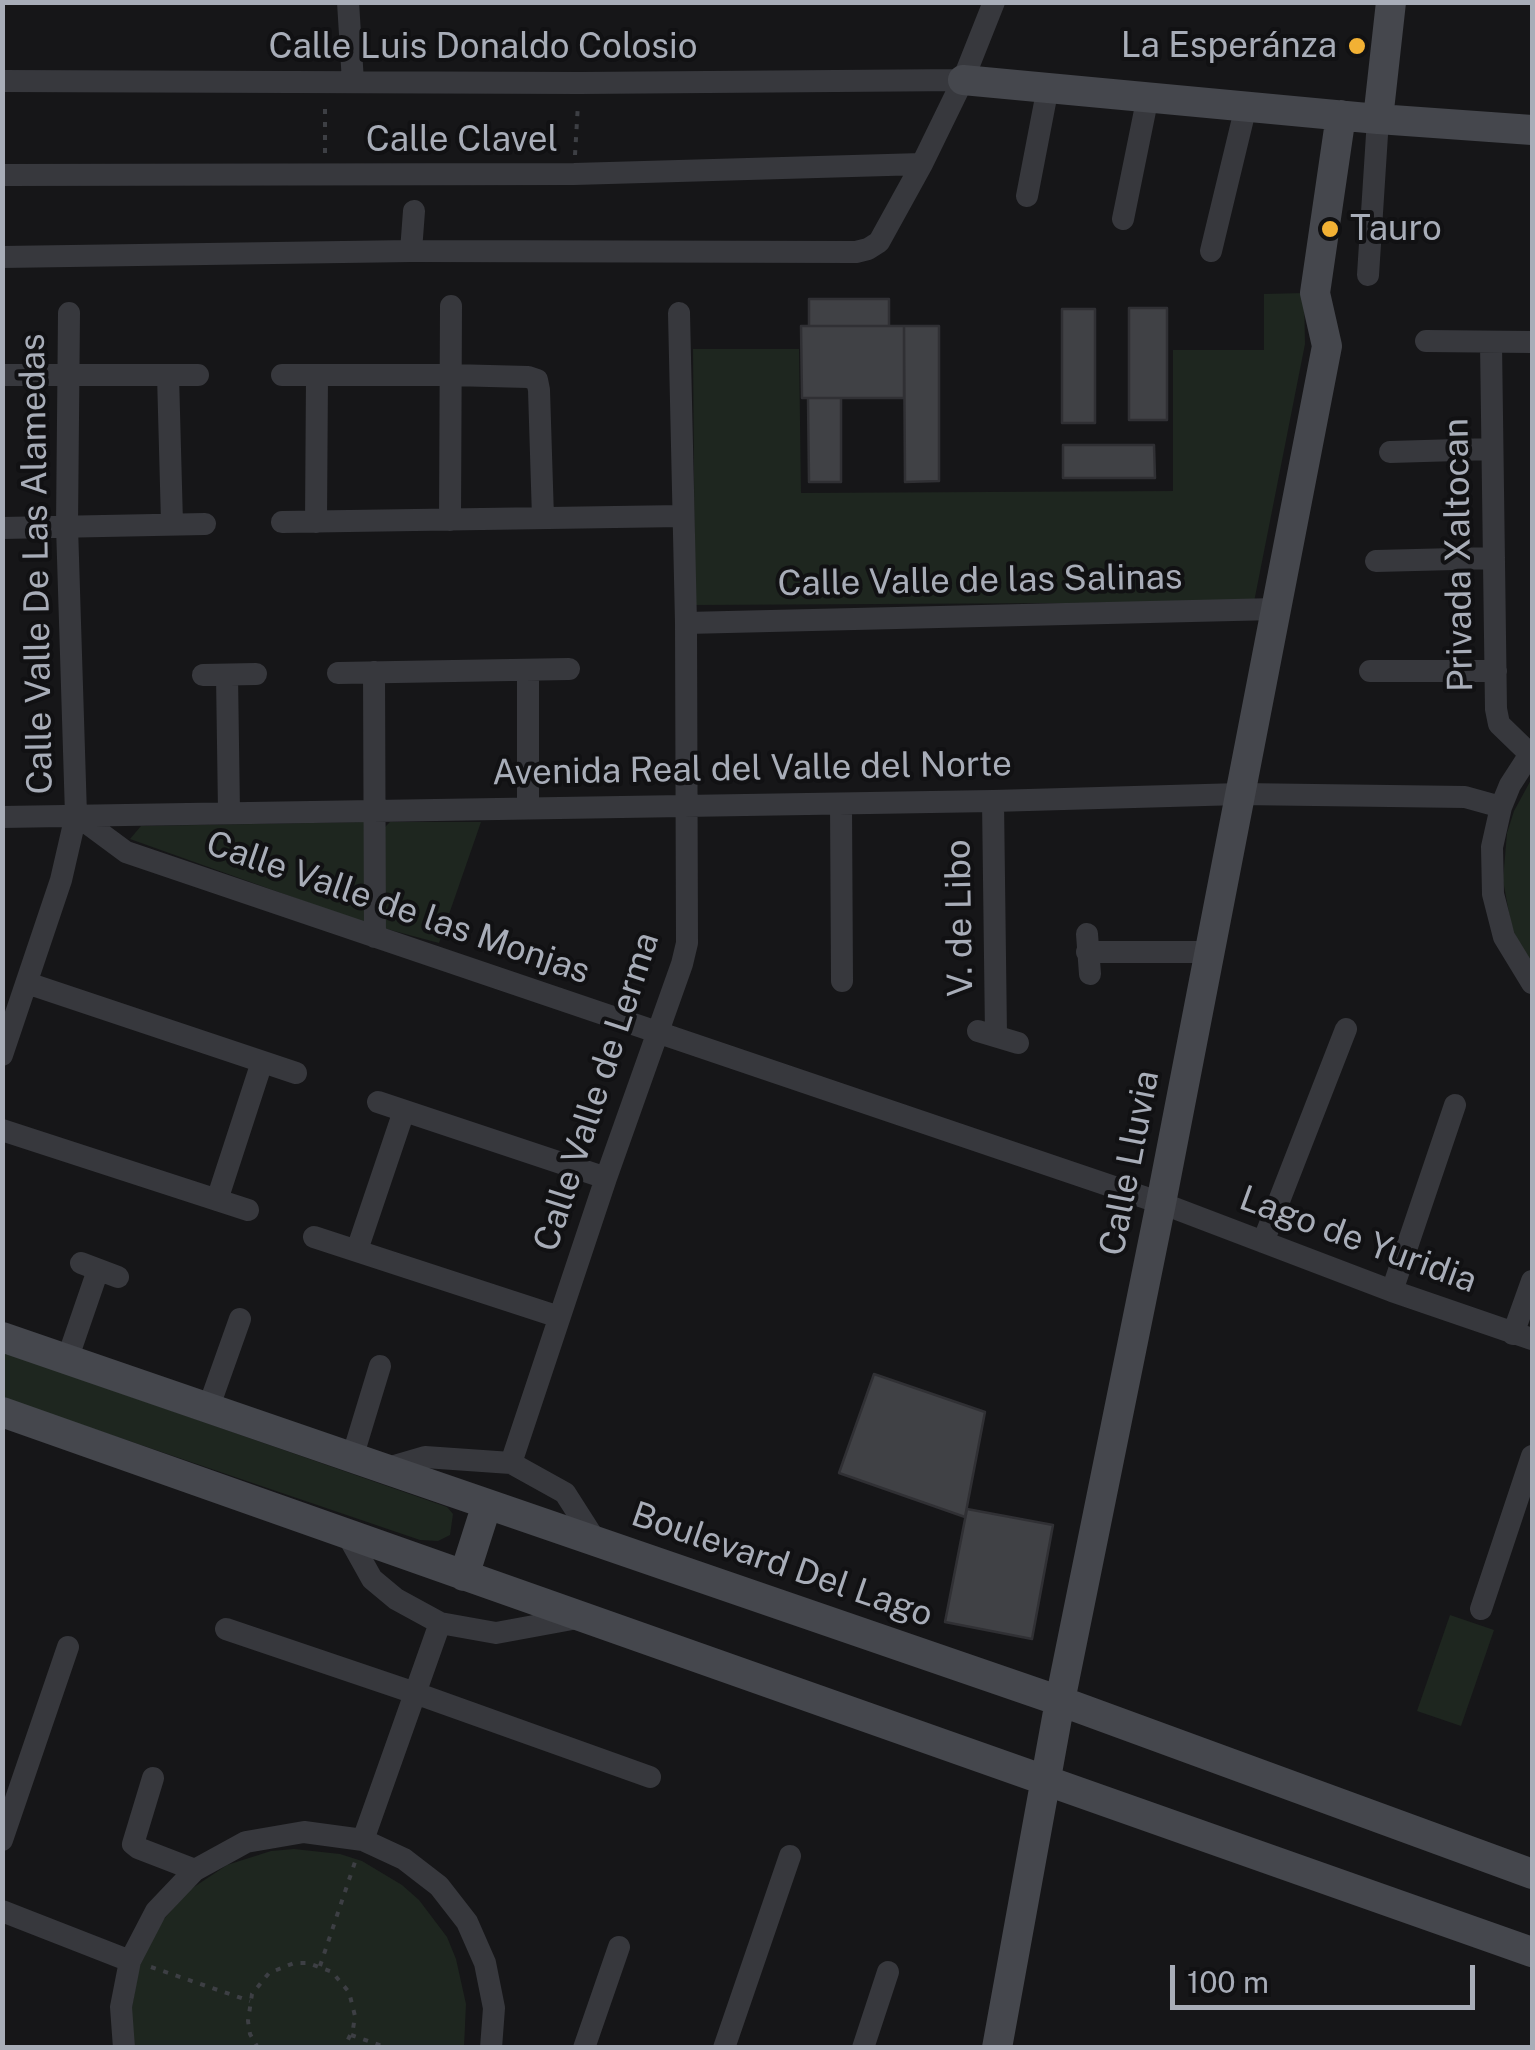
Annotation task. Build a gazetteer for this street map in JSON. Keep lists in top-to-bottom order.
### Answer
{
  "streets": {
    "street": [
      "Calle Luis Donaldo Colosio",
      "Calle Clavel",
      "Privada Xaltocan",
      "Calle Valle De Las Alamedas",
      "Calle Valle de las Salinas",
      "Avenida Real del Valle del Norte",
      "Calle Valle de las Monjas",
      "V. de Libo",
      "Calle Valle de Lerma",
      "Calle Lluvia",
      "Lago de Yuridia",
      "Boulevard Del Lago"
    ]
  },
  "crossings": [
    ["Calle Valle De Las Alamedas", "Avenida Real del Valle del Norte"],
    ["Calle Valle De Las Alamedas", "Calle Valle de las Monjas"],
    ["Calle Valle de las Salinas", "Calle Valle de Lerma"],
    ["Calle Valle de las Salinas", "Calle Lluvia"],
    ["Avenida Real del Valle del Norte", "Calle Valle de las Monjas"],
    ["Avenida Real del Valle del Norte", "V. de Libo"],
    ["Avenida Real del Valle del Norte", "Calle Valle de Lerma"],
    ["Avenida Real del Valle del Norte", "Calle Lluvia"],
    ["Calle Valle de las Monjas", "Calle Valle de Lerma"],
    ["Calle Valle de las Monjas", "Calle Lluvia"],
    ["Calle Valle de las Monjas", "Lago de Yuridia"],
    ["Calle Lluvia", "Lago de Yuridia"],
    ["Calle Lluvia", "Boulevard Del Lago"]
  ],
  "places": ["La Esperánza", "Tauro"],
  "scale_bar": "100 m"
}
